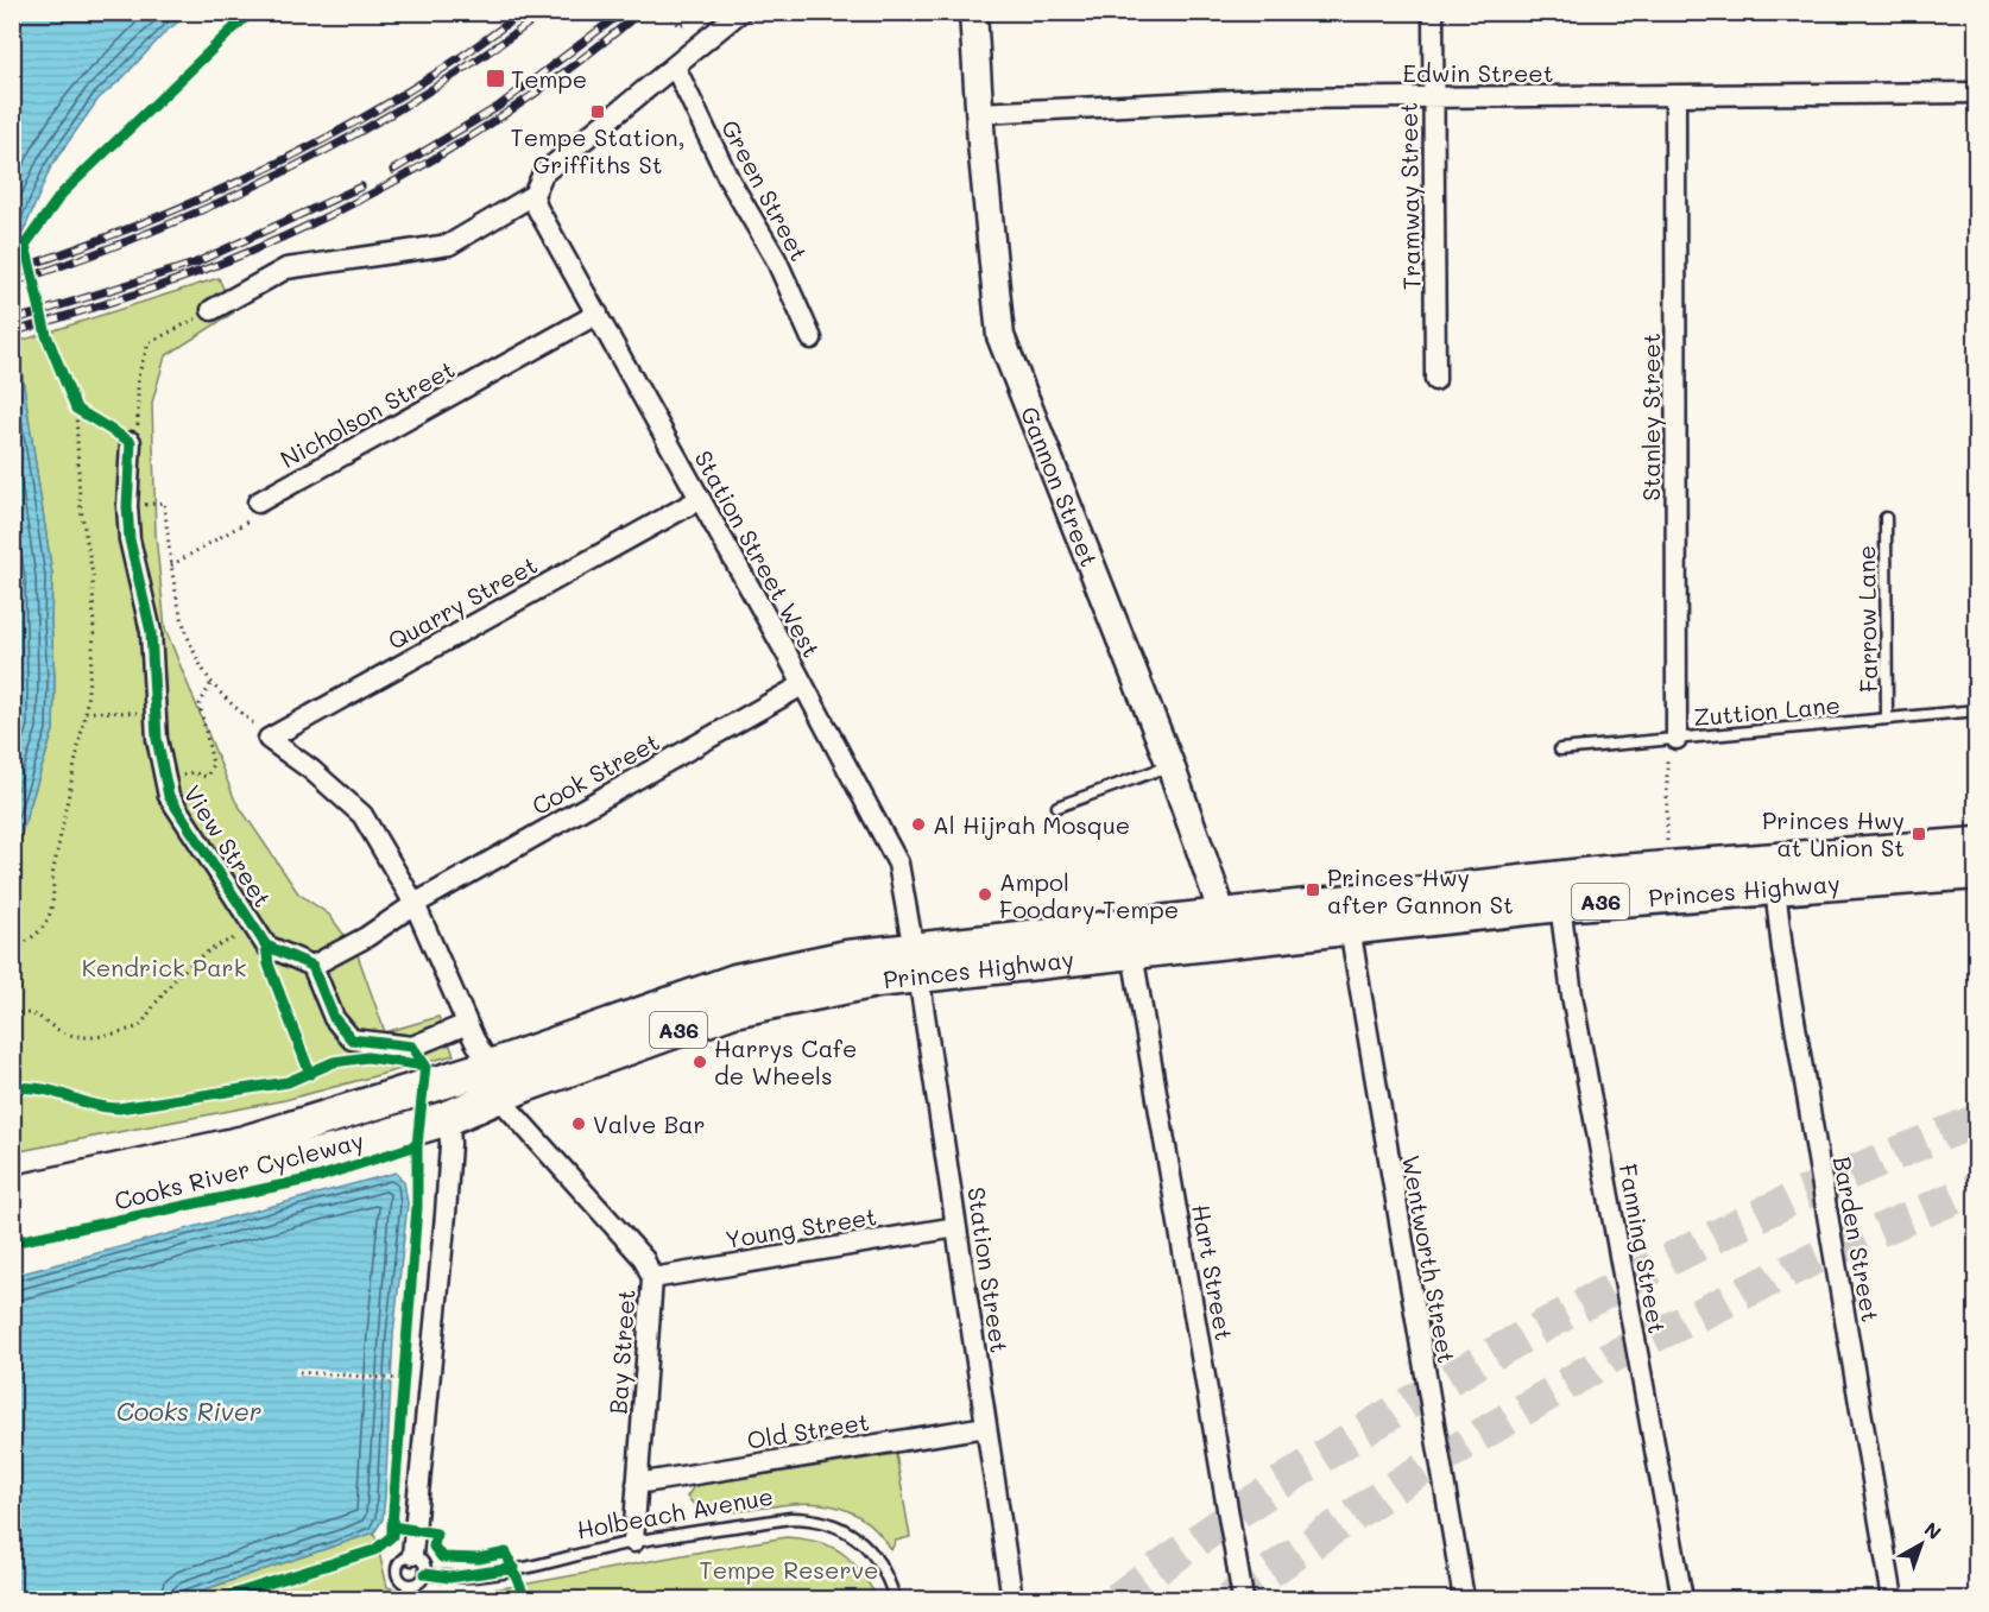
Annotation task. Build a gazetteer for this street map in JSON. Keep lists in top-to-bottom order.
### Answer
{
  "streets": {
    "highway": ["Princes Highway", "A36"],
    "street": [
      "Edwin Street",
      "Green Street",
      "Tramway Street",
      "Nicholson Street",
      "Stanley Street",
      "Gannon Street",
      "Station Street West",
      "Quarry Street",
      "Cook Street",
      "View Street",
      "Young Street",
      "Barden Street",
      "Fanning Street",
      "Wentworth Street",
      "Station Street",
      "Hart Street",
      "Bay Street",
      "Old Street"
    ],
    "lane": ["Farrow Lane", "Zuttion Lane", "Holbeach Avenue"],
    "cycle path": ["Cooks River Cycleway"]
  },
  "crossings": [
    ["Edwin Street", "Tramway Street"],
    ["Edwin Street", "Stanley Street"],
    ["Edwin Street", "Gannon Street"],
    ["Nicholson Street", "Station Street West"],
    ["Stanley Street", "Zuttion Lane"],
    ["Gannon Street", "Princes Highway"],
    ["Station Street West", "Quarry Street"],
    ["Station Street West", "Cook Street"],
    ["Station Street West", "Princes Highway"],
    ["Station Street West", "Station Street"],
    ["Quarry Street", "Bay Street"],
    ["Farrow Lane", "Zuttion Lane"],
    ["Cook Street", "Bay Street"],
    ["Princes Highway", "Barden Street"],
    ["Princes Highway", "Fanning Street"],
    ["Princes Highway", "Wentworth Street"],
    ["Princes Highway", "Station Street"],
    ["Princes Highway", "Hart Street"],
    ["Princes Highway", "Bay Street"],
    ["Young Street", "Station Street"],
    ["Young Street", "Bay Street"],
    ["Station Street", "Old Street"],
    ["Bay Street", "Old Street"],
    ["Bay Street", "Holbeach Avenue"]
  ],
  "water": ["Cooks River"],
  "parks": ["Kendrick Park", "Tempe Reserve"],
  "places": {
    "transit": [
      "Tempe",
      "Tempe Station, Griffiths St",
      "Princes Hwy at Union St",
      "Princes Hwy after Gannon St"
    ],
    "other": [
      "Al Hijrah Mosque",
      "Ampol Foodary Tempe",
      "Harrys Cafe de Wheels",
      "Valve Bar"
    ]
  },
  "north": "top right"
}
